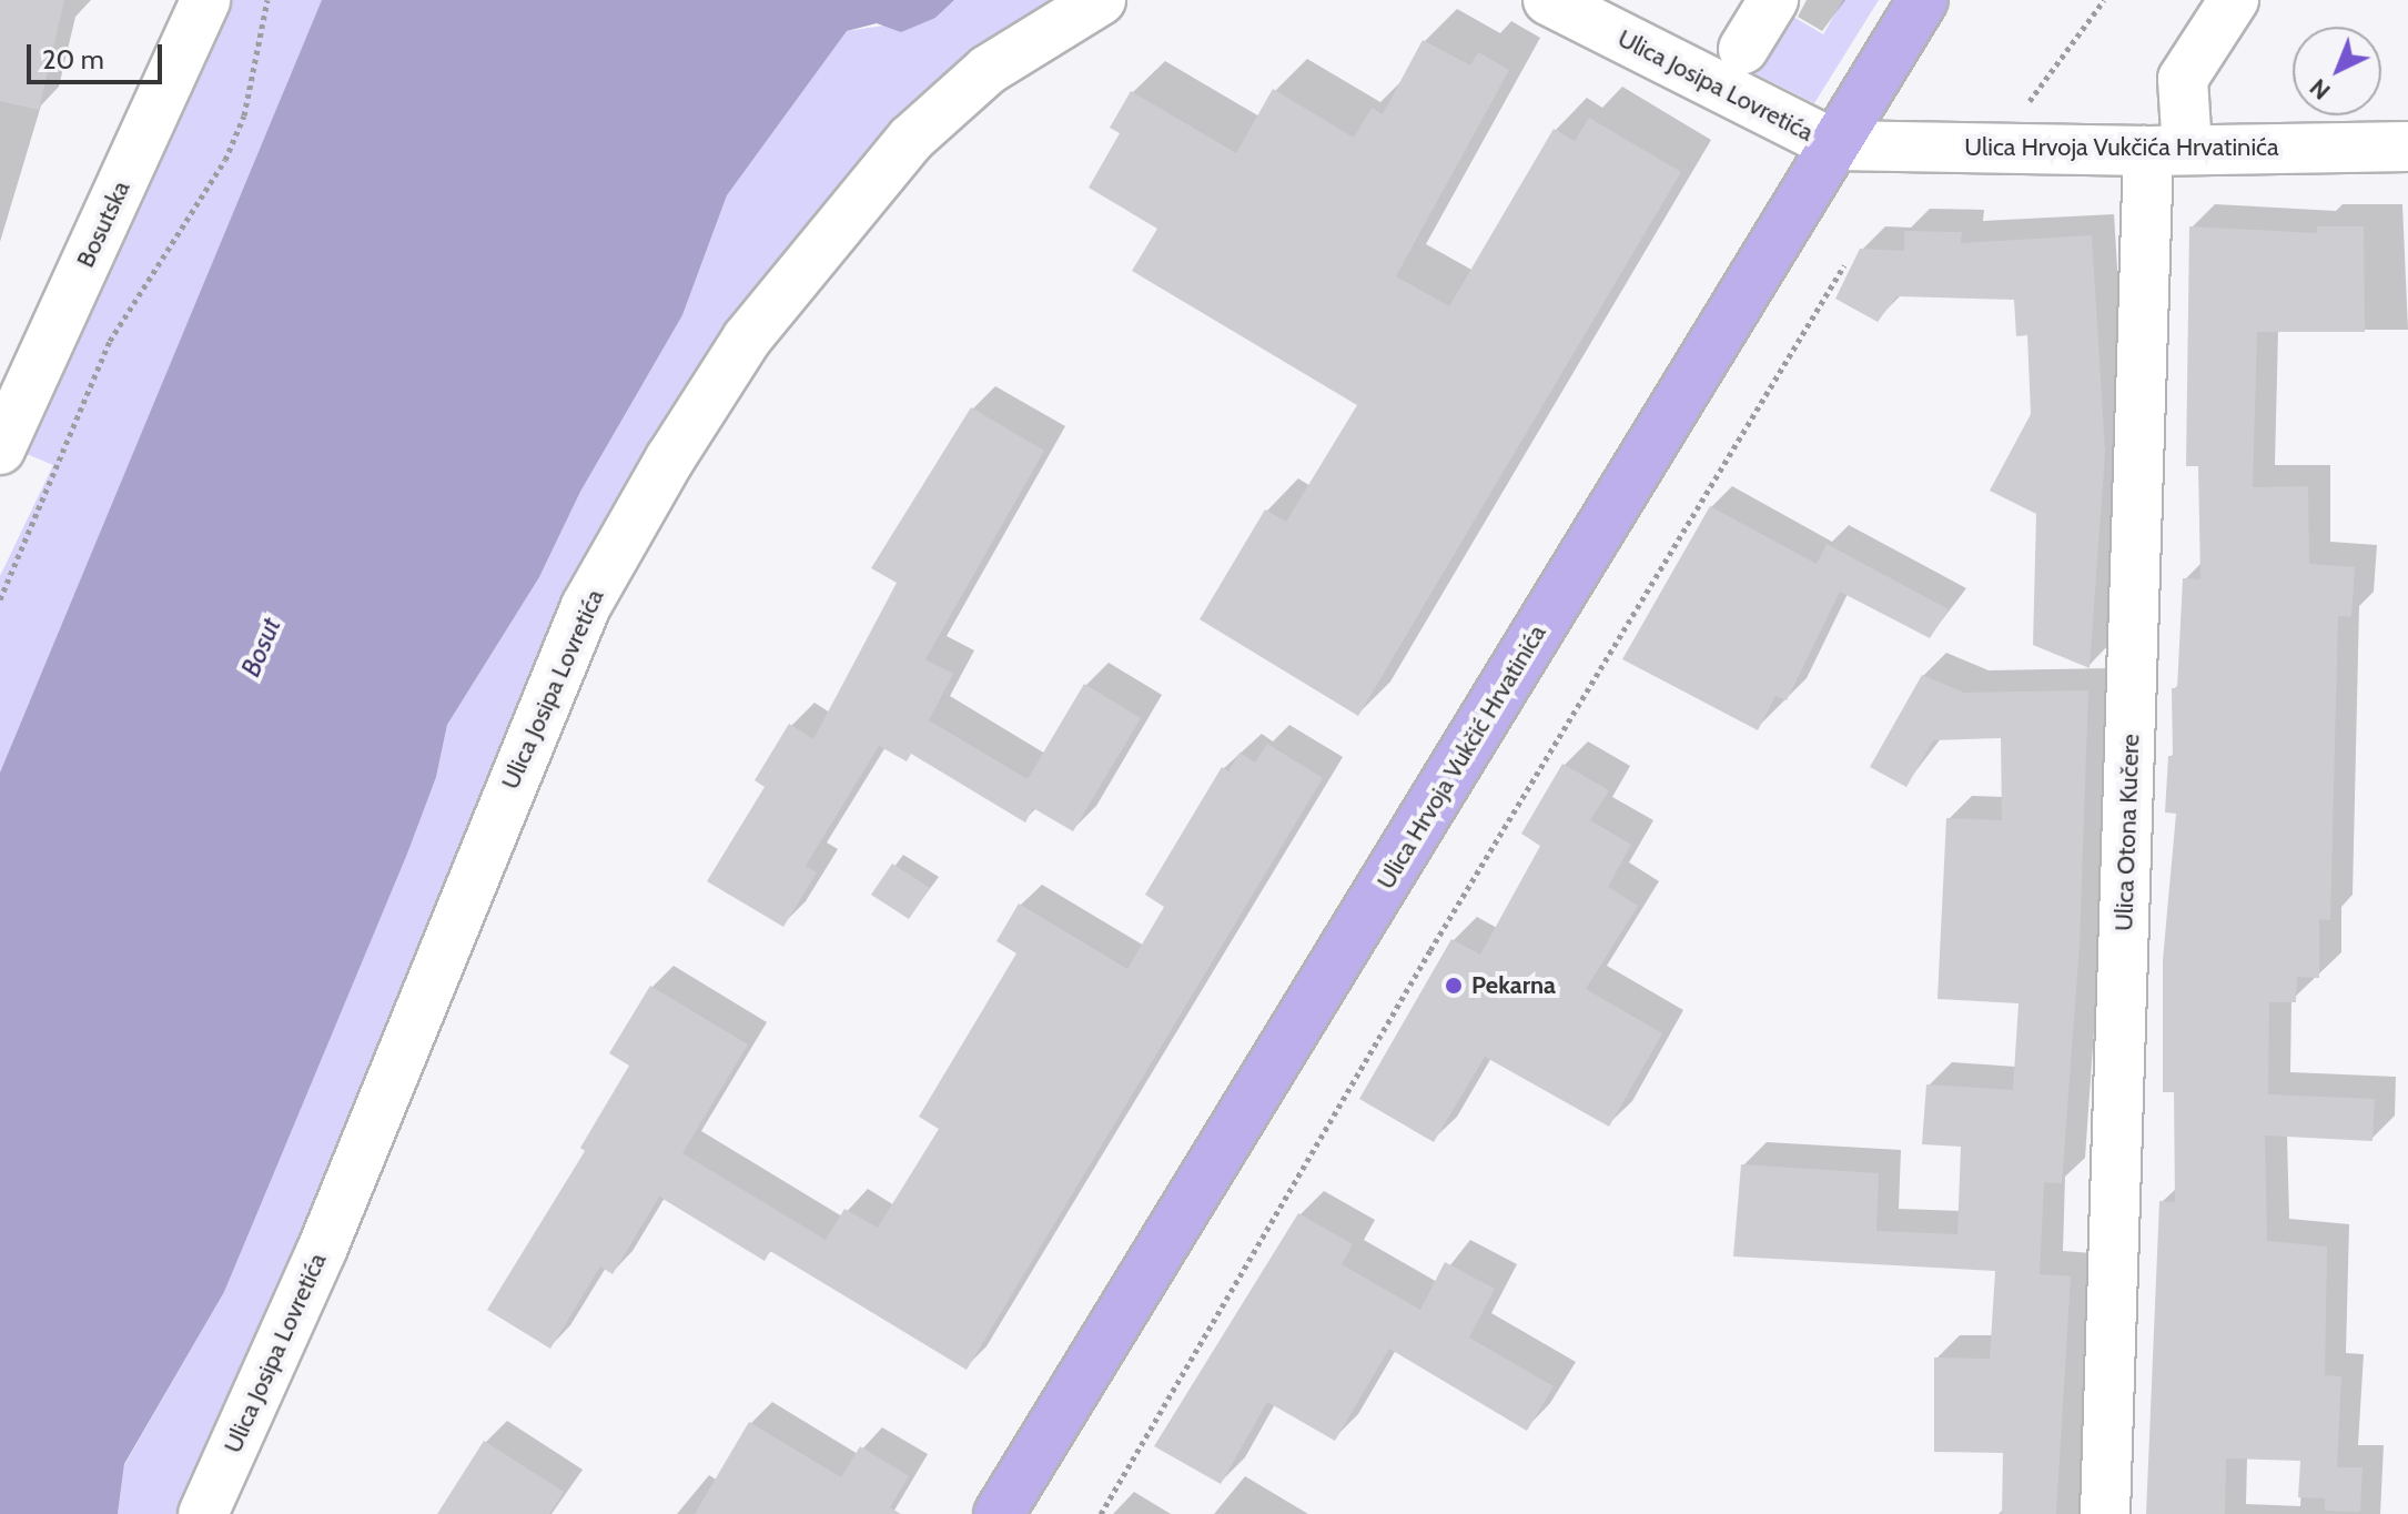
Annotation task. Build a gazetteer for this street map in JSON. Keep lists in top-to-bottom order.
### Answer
{
  "streets": {
    "main road": ["Ulica Hrvoja Vukčić Hrvatinića"],
    "street": [
      "Ulica Josipa Lovretića",
      "Ulica Hrvoja Vukčića Hrvatinića",
      "Bosutska",
      "Ulica Otona Kučere"
    ]
  },
  "crossings": [
    ["Ulica Josipa Lovretića", "Ulica Hrvoja Vukčića Hrvatinića"],
    ["Ulica Josipa Lovretića", "Ulica Hrvoja Vukčić Hrvatinića"],
    ["Ulica Hrvoja Vukčića Hrvatinića", "Ulica Hrvoja Vukčić Hrvatinića"],
    ["Ulica Hrvoja Vukčića Hrvatinića", "Ulica Otona Kučere"]
  ],
  "water": ["Bosut"],
  "places": ["Pekarna"],
  "scale_bar": "20 m",
  "north": "bottom left"
}
